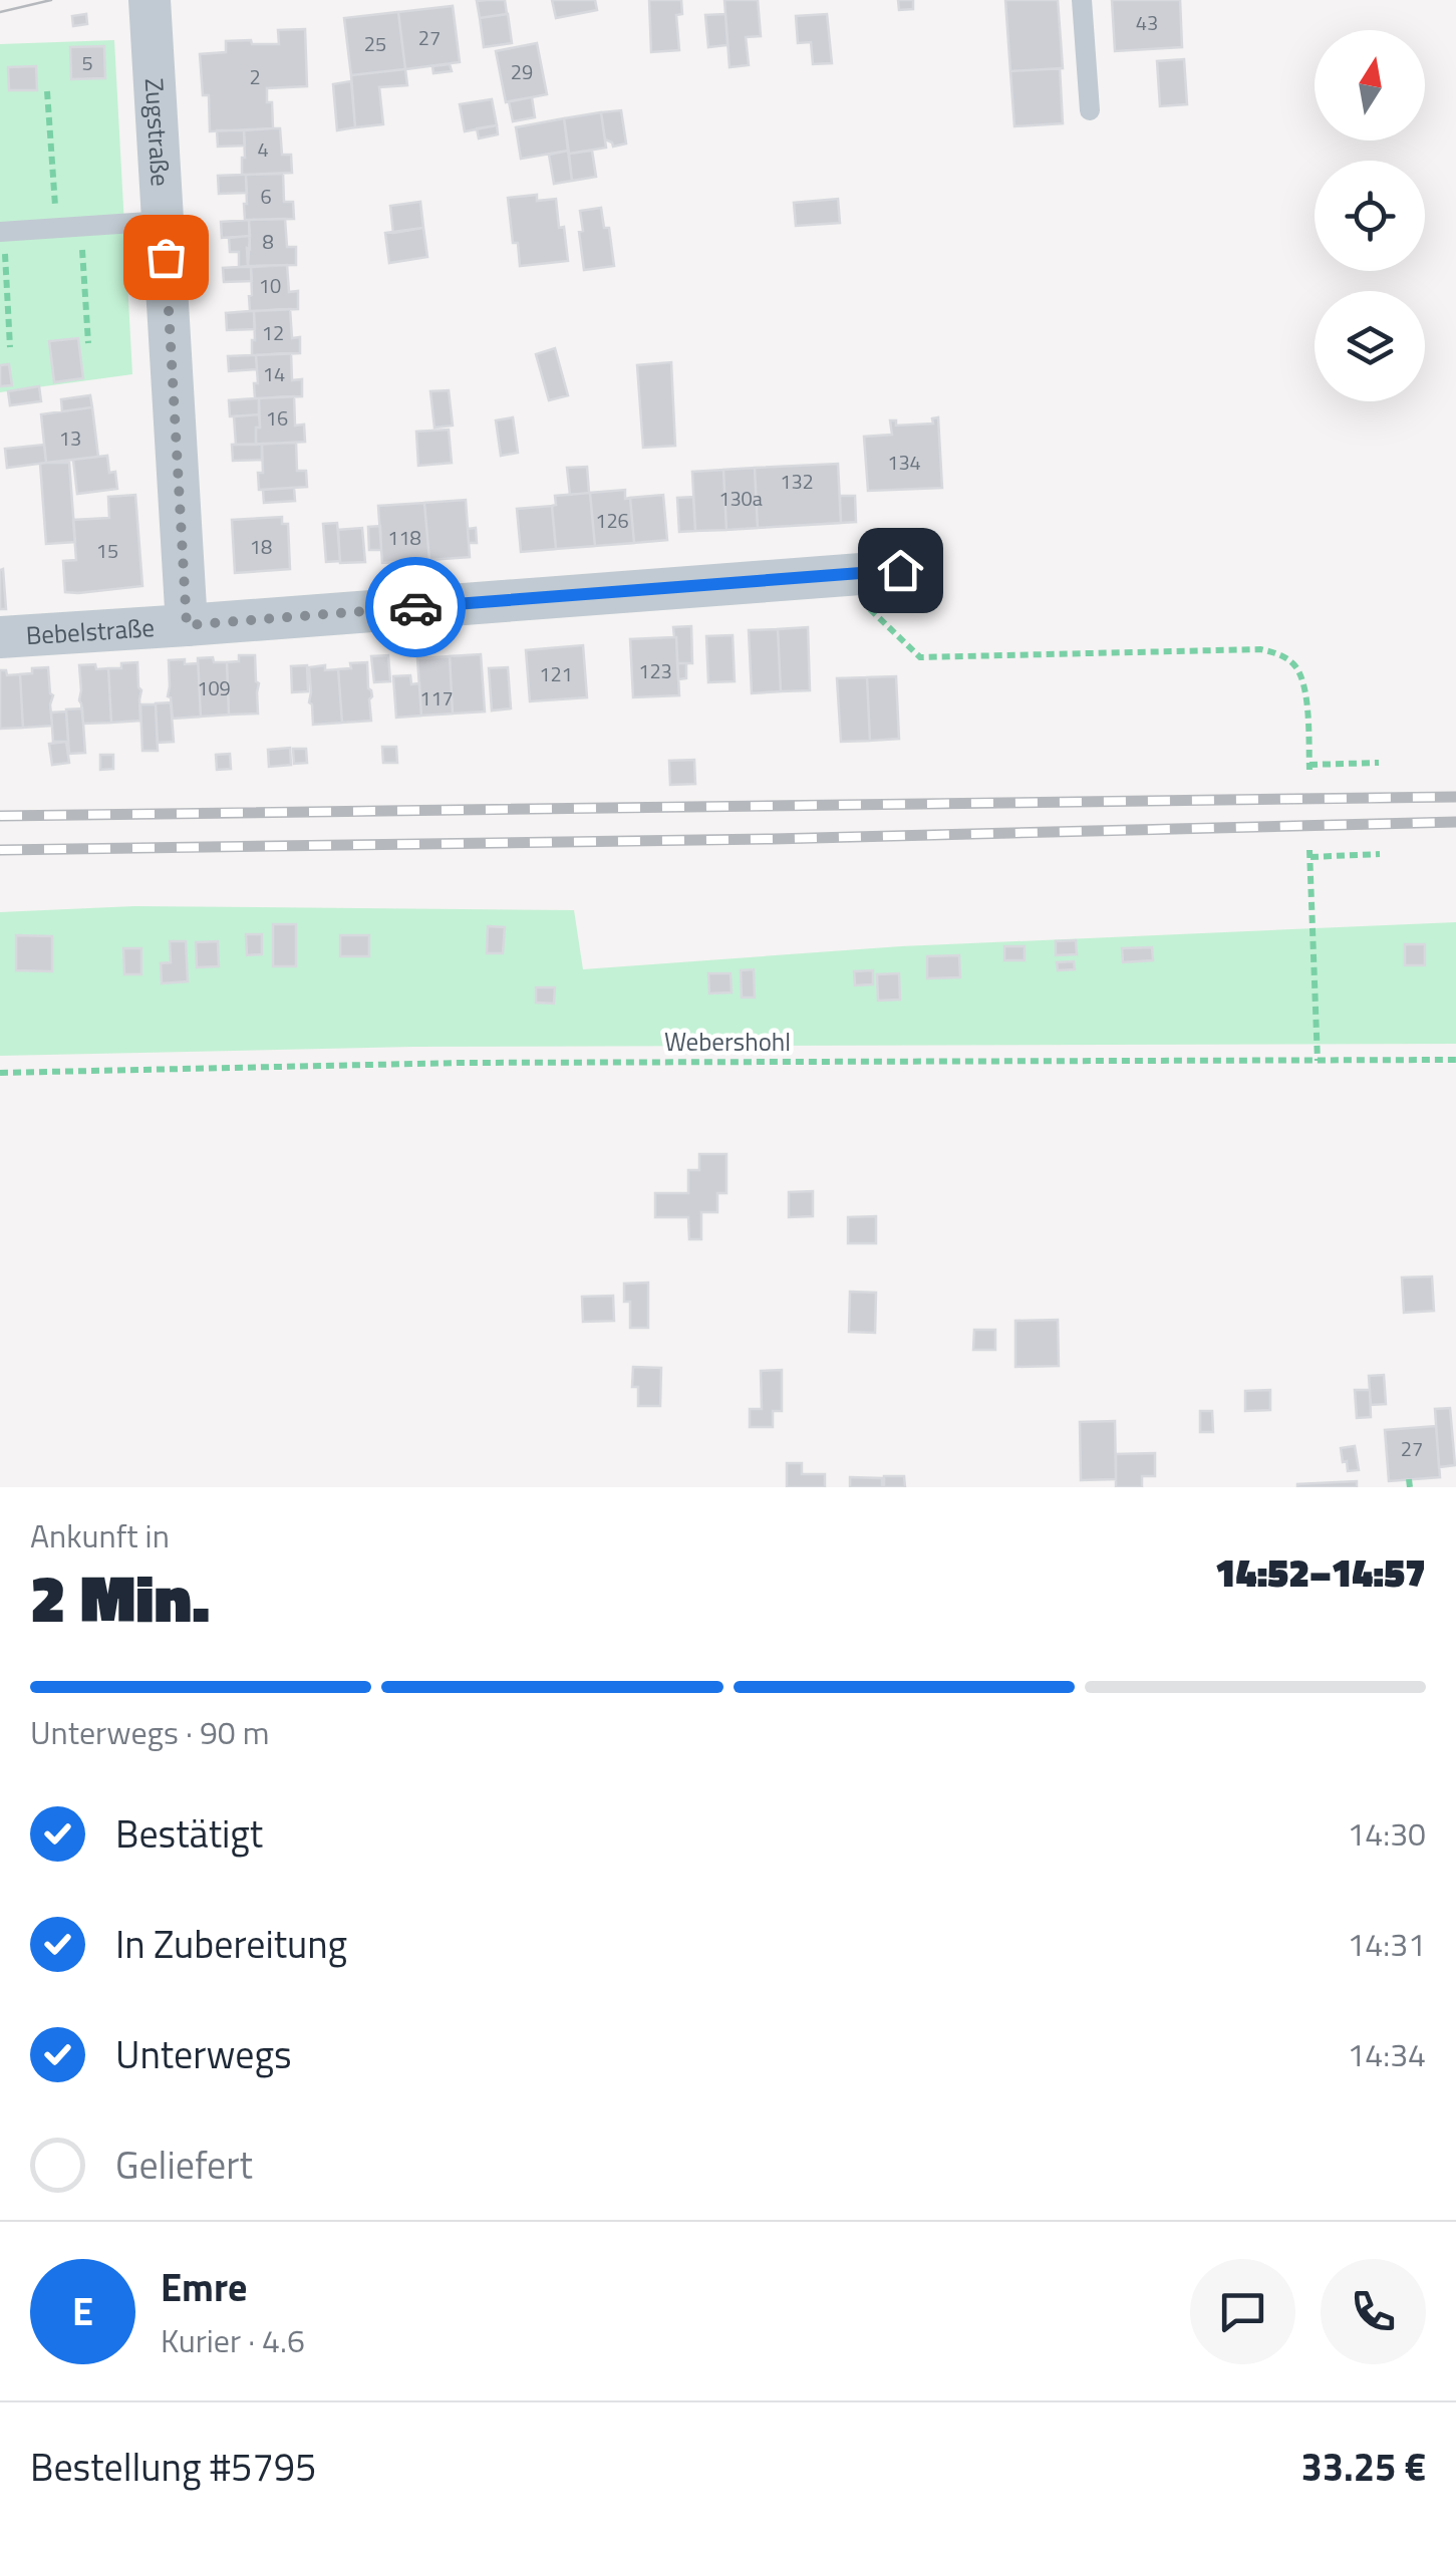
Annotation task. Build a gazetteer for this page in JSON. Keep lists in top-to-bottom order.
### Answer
{
  "streets": {
    "street": ["Zugstraße", "Bebelstraße"],
    "path": ["Webershohl"]
  },
  "crossings": [
    ["Zugstraße", "Bebelstraße"]
  ],
  "house_numbers": [
    "43",
    "27",
    "25",
    "5",
    "29",
    "2",
    "4",
    "6",
    "8",
    "10",
    "12",
    "14",
    "16",
    "13",
    "134",
    "132",
    "130a",
    "126",
    "118",
    "18",
    "15",
    "123",
    "121",
    "109",
    "117",
    "27"
  ],
  "north": "top",
  "page": {
    "heading": ["2 Min.", "Ankunft in", "14:52–14:57"],
    "panel": [
      "Emre",
      "Kurier · 4.6",
      "Bestellung #5795",
      "33.25 €"
    ],
    "bar": "Unterwegs · 90 m",
    "list": [
      ["Bestätigt", "14:30"],
      ["In Zubereitung", "14:31"],
      ["Unterwegs", "14:34"],
      "Geliefert"
    ],
    "round": "E"
  }
}
